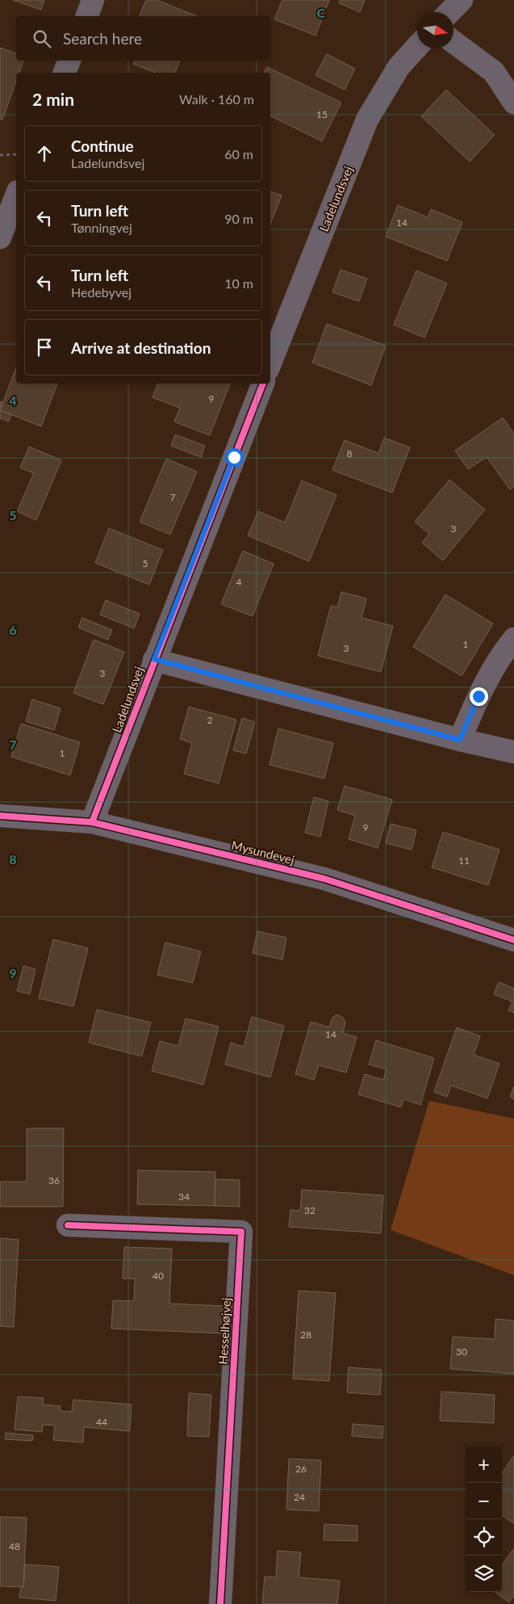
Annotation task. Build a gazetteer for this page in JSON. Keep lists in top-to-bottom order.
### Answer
{
  "streets": {
    "street": ["Ladelundsvej", "Mysundevej", "Hesselhøjvej"]
  },
  "crossings": [
    ["Ladelundsvej", "Mysundevej"]
  ],
  "house_numbers": [
    "15",
    "14",
    "9",
    "8",
    "7",
    "3",
    "5",
    "4",
    "1",
    "3",
    "3",
    "2",
    "1",
    "9",
    "11",
    "14",
    "36",
    "34",
    "32",
    "40",
    "28",
    "30",
    "44",
    "26",
    "24",
    "48"
  ],
  "north": "right",
  "page": {
    "search": "Search here",
    "heading": ["2 min", "Walk · 160 m"],
    "list": [
      ["Continue", "Ladelundsvej", "60 m"],
      ["Turn left", "Tønningvej", "90 m"],
      ["Turn left", "Hedebyvej", "10 m"],
      "Arrive at destination"
    ],
    "map_buttons": ["+", "−"]
  },
  "grid": {
    "columns": ["C"],
    "rows": [
      "4",
      "5",
      "6",
      "7",
      "8",
      "9"
    ]
  }
}
